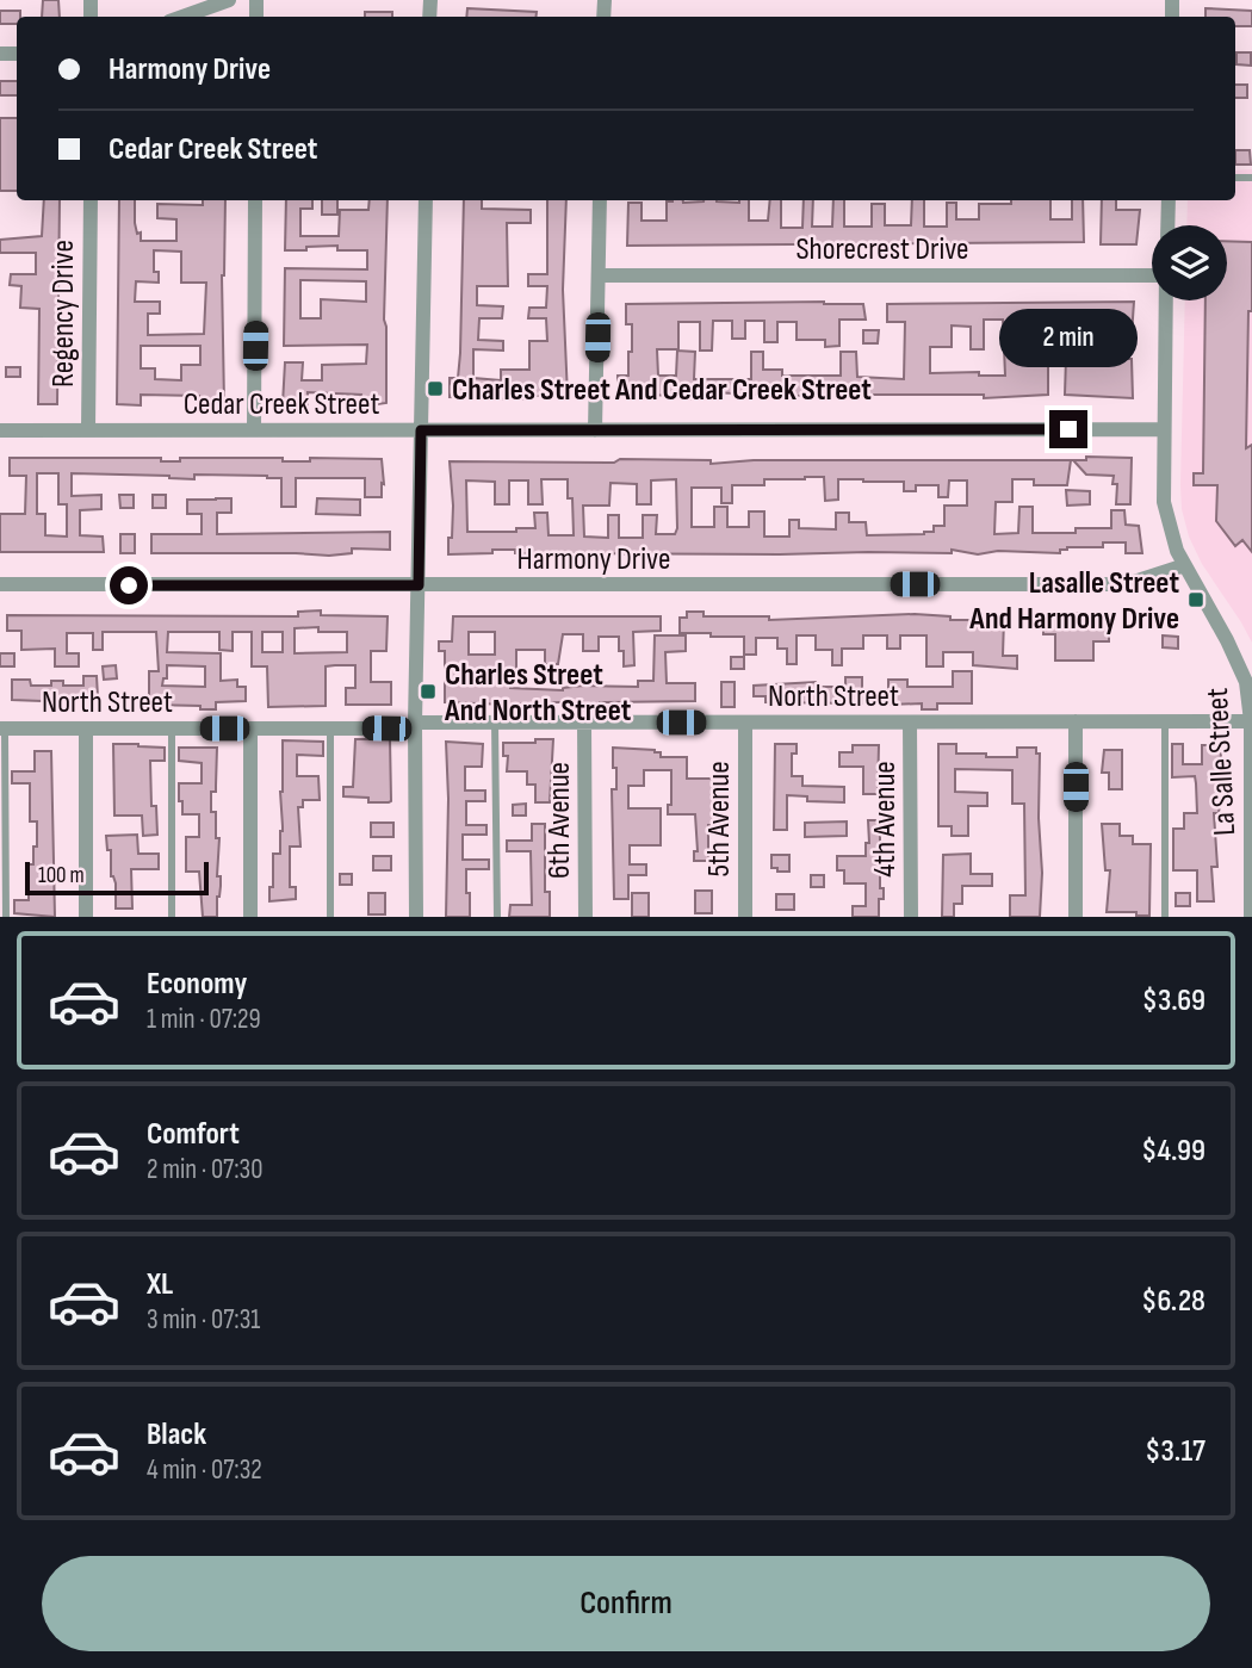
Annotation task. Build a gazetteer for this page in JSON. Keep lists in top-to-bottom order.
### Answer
{
  "streets": {
    "street": [
      "Shorecrest Drive",
      "Regency Drive",
      "Cedar Creek Street",
      "Harmony Drive",
      "North Street",
      "La Salle Street",
      "5th Avenue",
      "4th Avenue",
      "6th Avenue"
    ]
  },
  "crossings": [
    ["Regency Drive", "Cedar Creek Street"],
    ["Cedar Creek Street", "La Salle Street"],
    ["Harmony Drive", "La Salle Street"],
    ["North Street", "La Salle Street"],
    ["North Street", "5th Avenue"],
    ["North Street", "4th Avenue"],
    ["North Street", "6th Avenue"]
  ],
  "places": {
    "transit": ["Charles Street And Cedar Creek Street", "Lasalle Street And Harmony Drive", "Charles Street And North Street"]
  },
  "scale_bar": "100 m",
  "page": {
    "banner": ["Harmony Drive", "Cedar Creek Street"],
    "bubble": "2 min",
    "scale": "100 m",
    "list": [
      {
        "name": "Economy",
        "note": "1 min · 07:29",
        "value": "$3.69"
      },
      {
        "name": "Comfort",
        "note": "2 min · 07:30",
        "value": "$4.99"
      },
      {
        "name": "XL",
        "note": "3 min · 07:31",
        "value": "$6.28"
      },
      {
        "name": "Black",
        "note": "4 min · 07:32",
        "value": "$3.17"
      }
    ],
    "buttons": "Confirm"
  }
}
